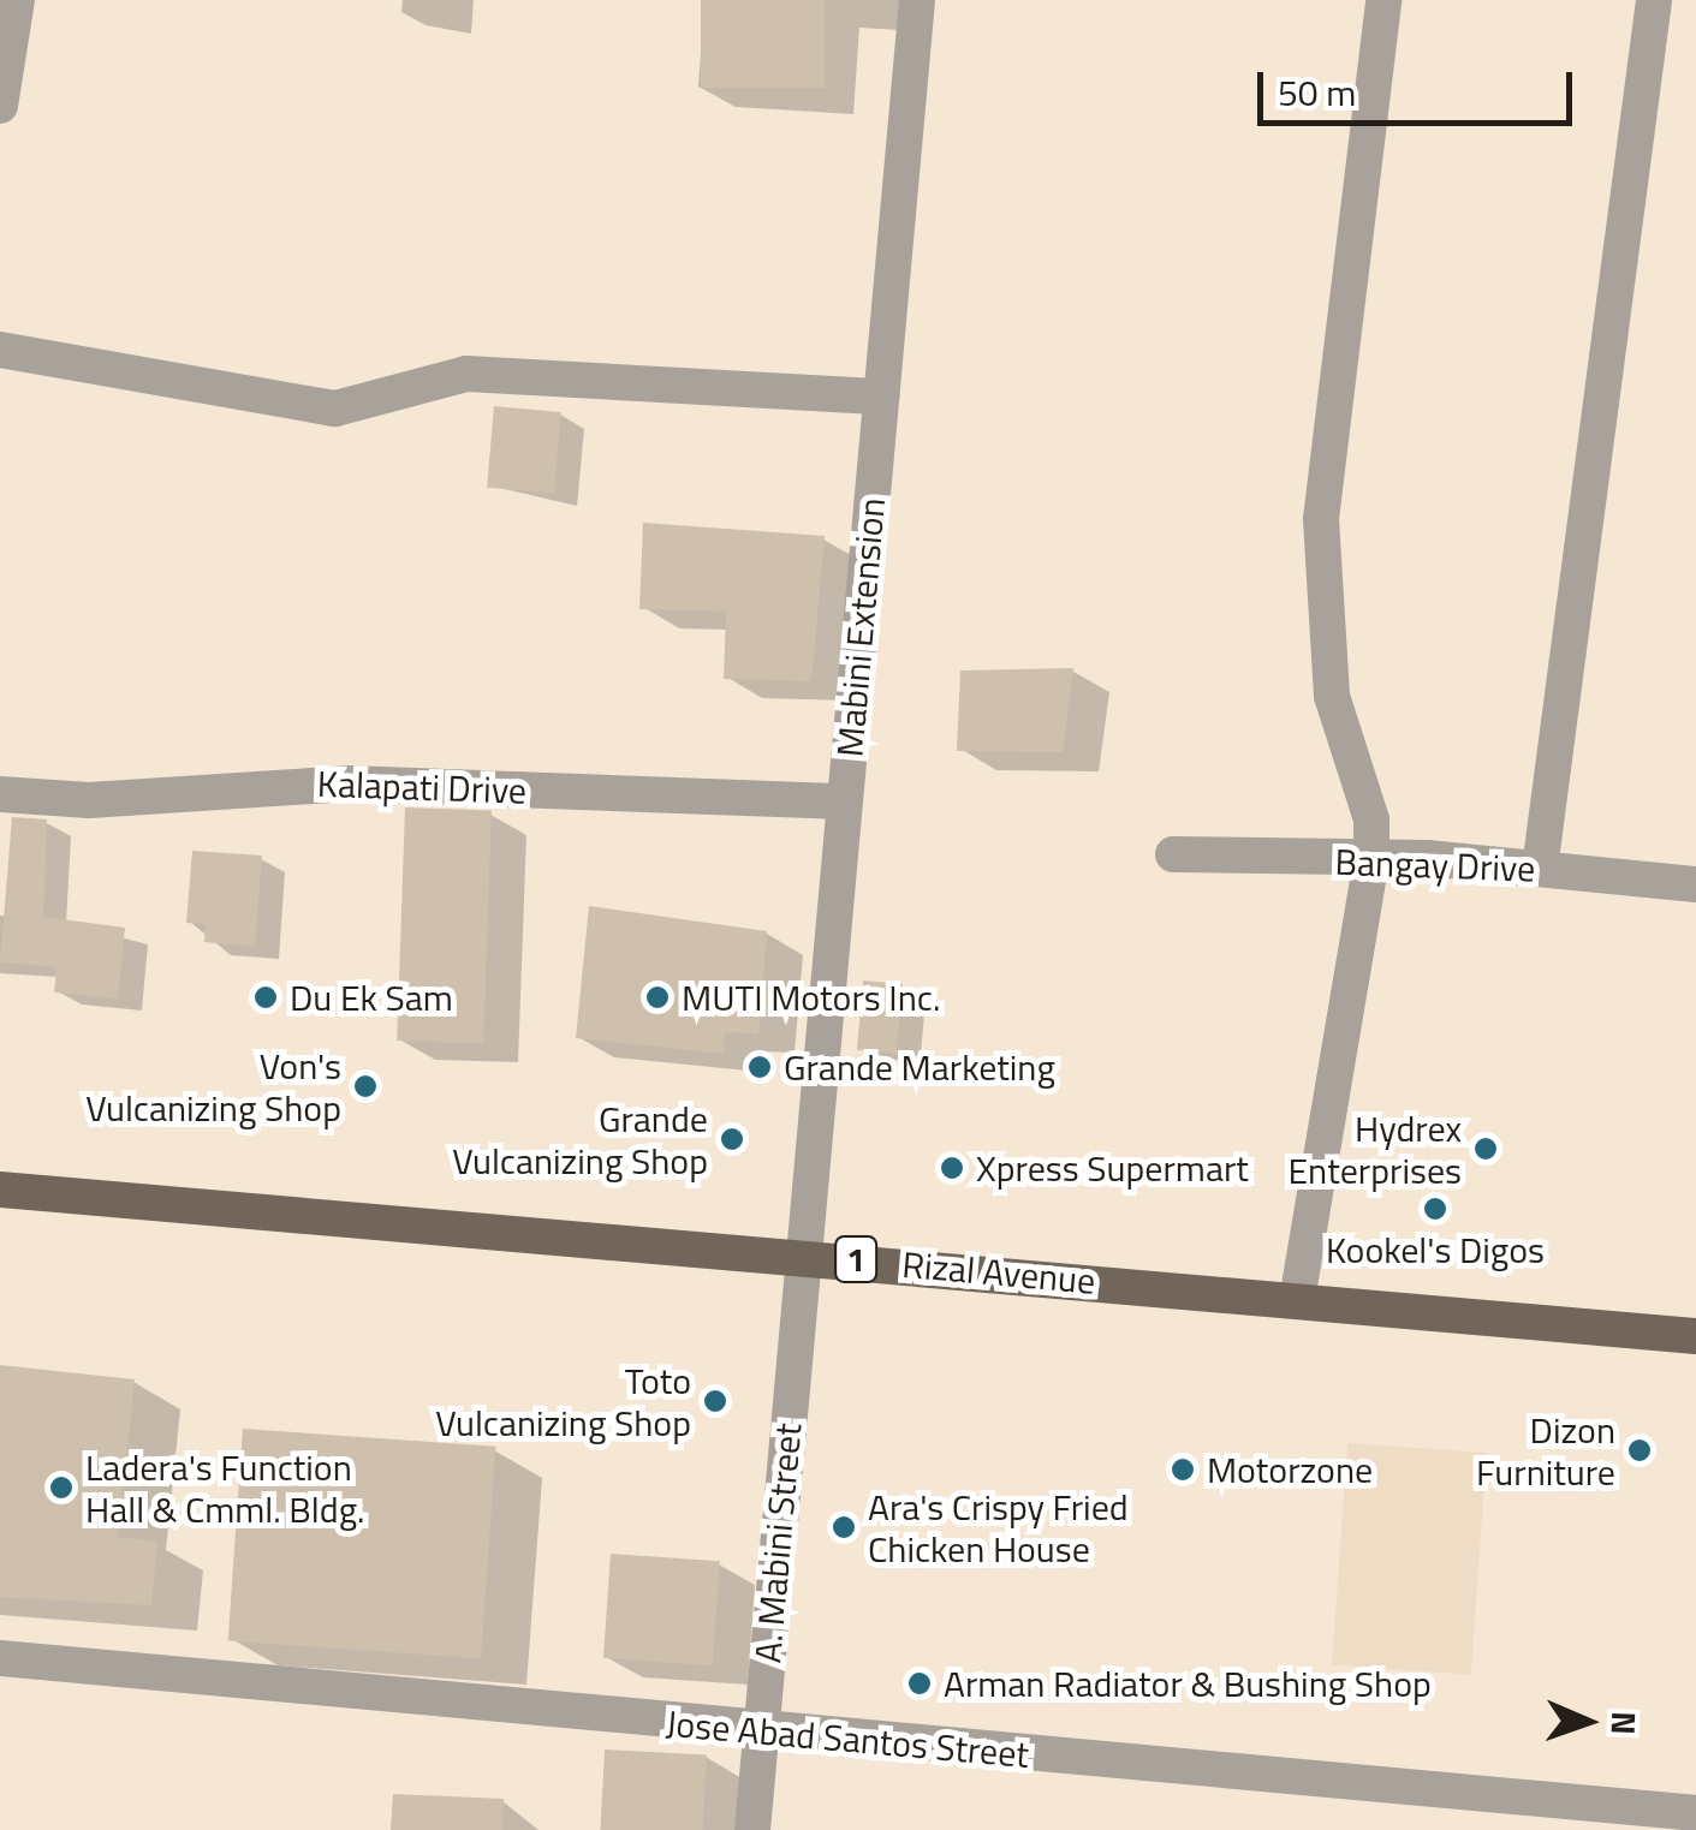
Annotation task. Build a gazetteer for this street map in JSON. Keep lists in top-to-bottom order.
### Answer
{
  "streets": {
    "main road": ["1", "Rizal Avenue"],
    "street": [
      "Mabini Extension",
      "Kalapati Drive",
      "Bangay Drive",
      "A. Mabini Street",
      "Jose Abad Santos Street"
    ]
  },
  "crossings": [
    ["Mabini Extension", "Kalapati Drive"],
    ["Mabini Extension", "Rizal Avenue"],
    ["Mabini Extension", "A. Mabini Street"],
    ["Rizal Avenue", "A. Mabini Street"],
    ["A. Mabini Street", "Jose Abad Santos Street"]
  ],
  "places": [
    "Du Ek Sam",
    "MUTI Motors Inc.",
    "Grande Marketing",
    "Von's Vulcanizing Shop",
    "Grande Vulcanizing Shop",
    "Hydrex Enterprises",
    "Xpress Supermart",
    "Kookel's Digos",
    "Toto Vulcanizing Shop",
    "Dizon Furniture",
    "Motorzone",
    "Ladera's Function Hall & Cmml. Bldg.",
    "Ara's Crispy Fried Chicken House",
    "Arman Radiator & Bushing Shop"
  ],
  "scale_bar": "50 m",
  "north": "right"
}
